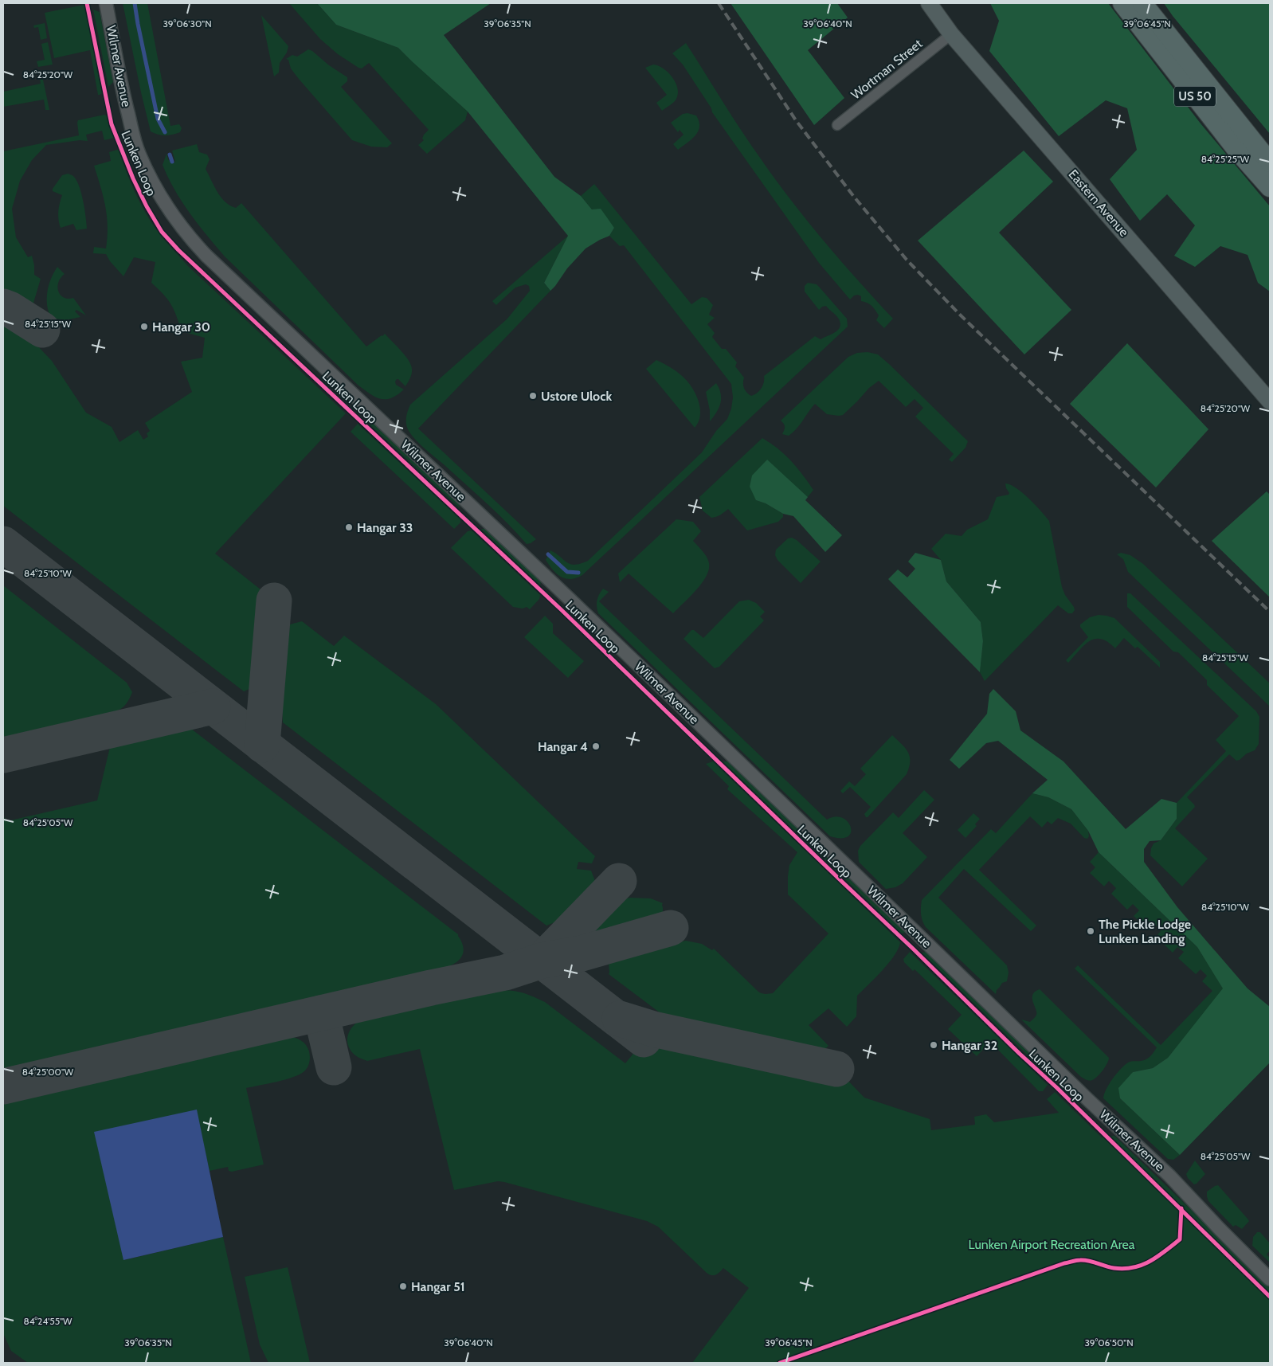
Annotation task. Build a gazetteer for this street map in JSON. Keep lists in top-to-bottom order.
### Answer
{
  "streets": {
    "highway": ["US 50"],
    "main road": ["Eastern Avenue"],
    "street": ["Wilmer Avenue", "Wortman Street"],
    "cycle path": ["Lunken Loop"]
  },
  "crossings": [
    ["Wortman Street", "Eastern Avenue"]
  ],
  "parks": ["Lunken Airport Recreation Area"],
  "places": [
    "Hangar 30",
    "Ustore Ulock",
    "Hangar 33",
    "Hangar 4",
    "The Pickle Lodge Lunken Landing",
    "Hangar 32",
    "Hangar 51"
  ],
  "coordinates": [
    "39°06'30\"N",
    "39°06'35\"N",
    "39°06'40\"N",
    "39°06'45\"N",
    "84°25'20\"W",
    "84°25'25\"W",
    "84°25'15\"W",
    "84°25'10\"W",
    "84°25'05\"W",
    "84°25'00\"W",
    "84°24'55\"W",
    "39°06'50\"N"
  ]
}
